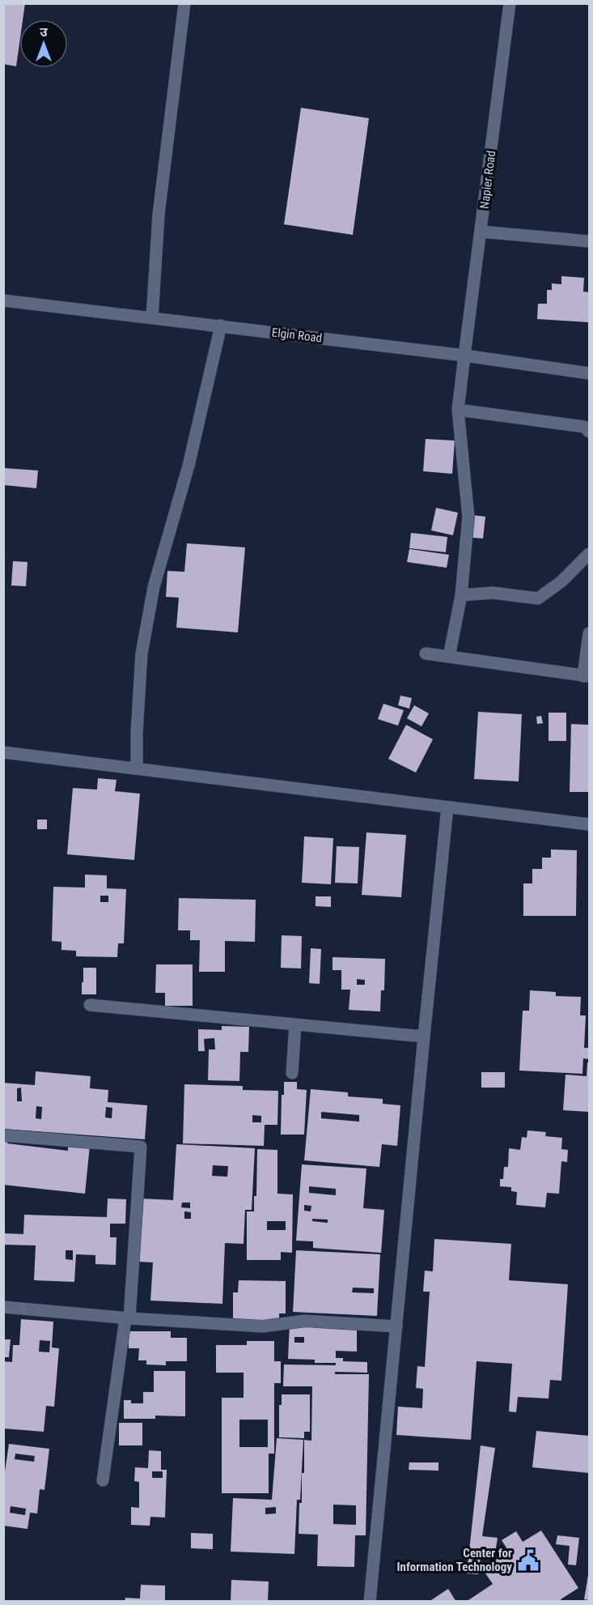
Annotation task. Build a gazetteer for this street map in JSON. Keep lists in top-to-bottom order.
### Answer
{
  "streets": {
    "street": ["Napier Road", "Elgin Road"]
  },
  "crossings": [
    ["Napier Road", "Elgin Road"]
  ],
  "places": {
    "public building": ["Center for Information Technology"]
  },
  "north": "top"
}
